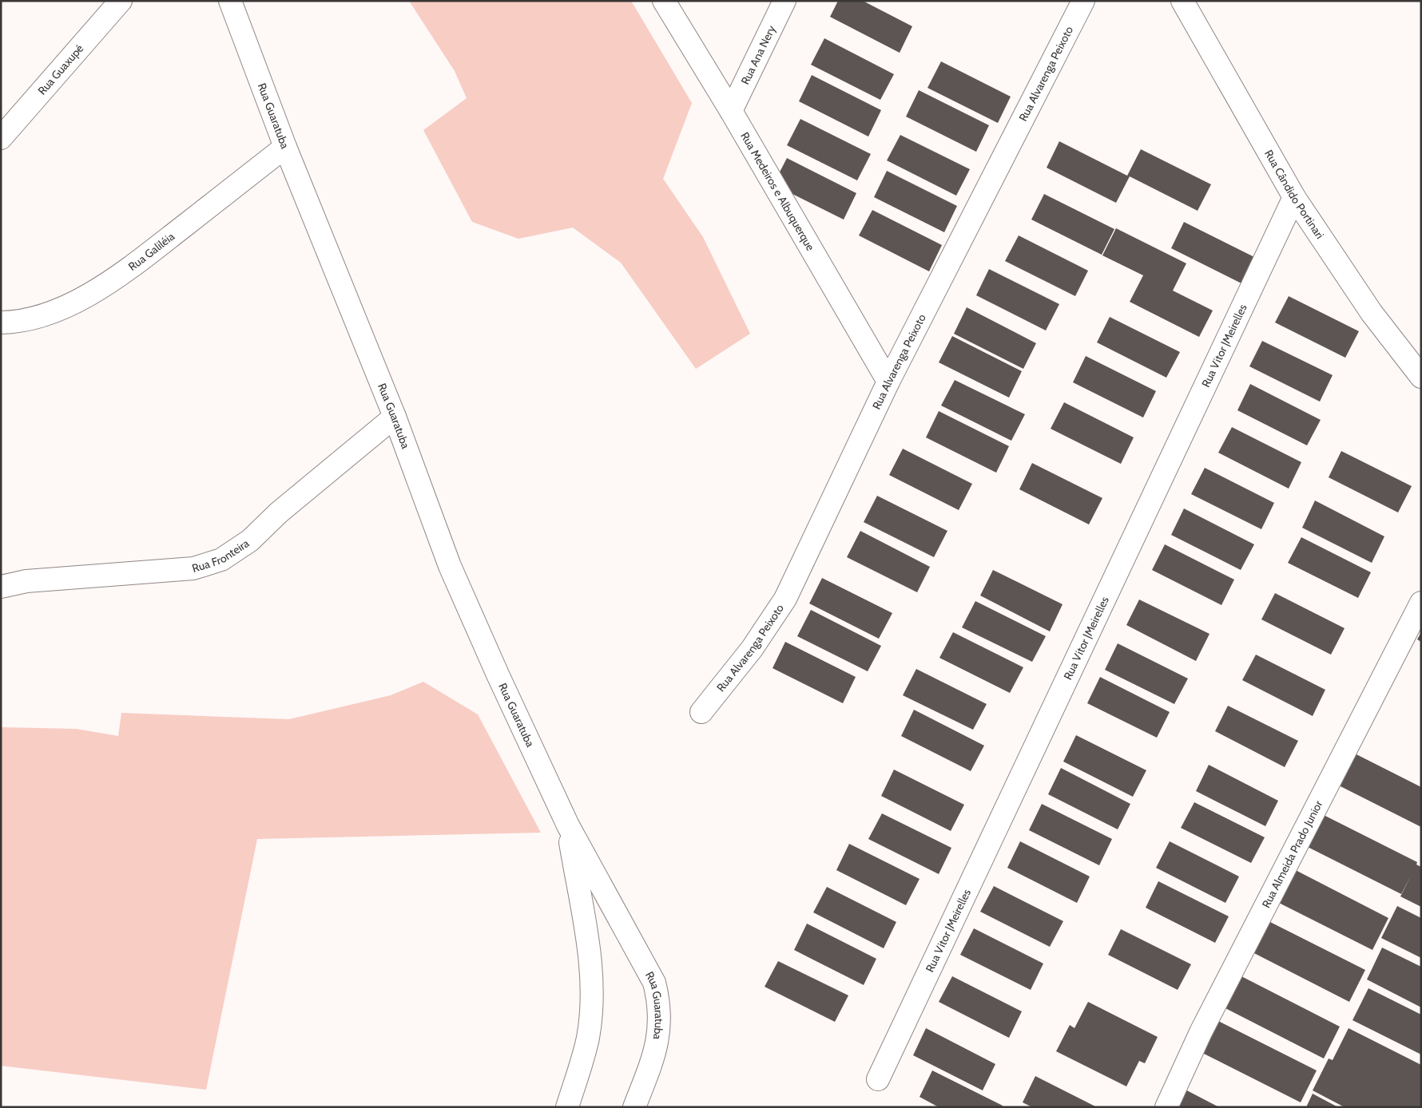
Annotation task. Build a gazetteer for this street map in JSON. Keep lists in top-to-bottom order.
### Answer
{
  "streets": {
    "street": [
      "Rua Ana Nery",
      "Rua Guaxupé",
      "Rua Alvarenga Peixoto",
      "Rua Guaratuba",
      "Rua Medeiros e Albuquerque",
      "Rua Cândido Portinari",
      "Rua Galiléia",
      "Rua Vitor |Meirelles",
      "Rua Fronteira",
      "Rua Almeida Prado Junior"
    ]
  },
  "crossings": [
    ["Rua Ana Nery", "Rua Medeiros e Albuquerque"],
    ["Rua Alvarenga Peixoto", "Rua Medeiros e Albuquerque"],
    ["Rua Guaratuba", "Rua Galiléia"],
    ["Rua Guaratuba", "Rua Fronteira"],
    ["Rua Cândido Portinari", "Rua Vitor |Meirelles"]
  ]
}
